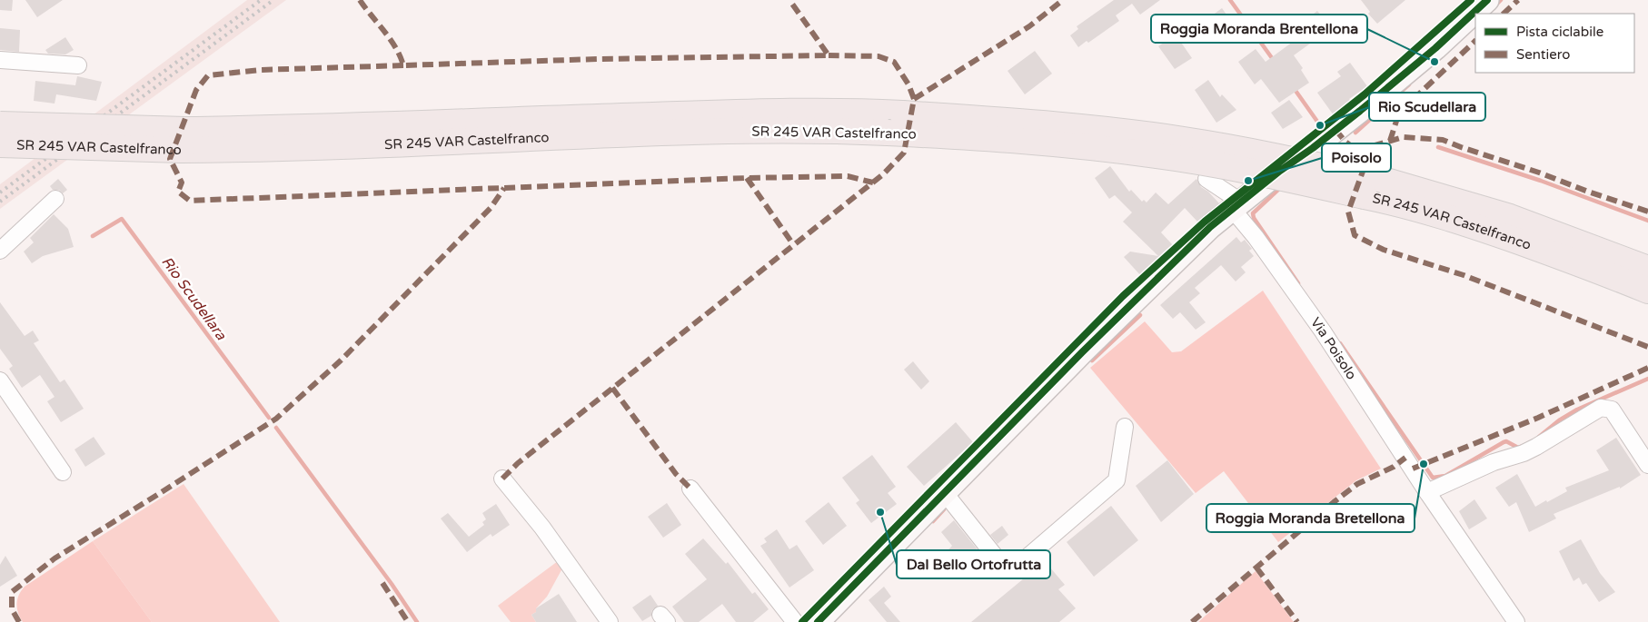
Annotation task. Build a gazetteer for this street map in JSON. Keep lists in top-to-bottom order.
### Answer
{
  "streets": {
    "highway": ["SR 245 VAR Castelfranco"],
    "street": ["Via Poisolo"]
  },
  "water": ["Rio Scudellara"],
  "places": [
    "Roggia Moranda Brentellona",
    "Rio Scudellara",
    "Poisolo",
    "Roggia Moranda Bretellona",
    "Dal Bello Ortofrutta"
  ],
  "legend": ["Pista ciclabile", "Sentiero"]
}
